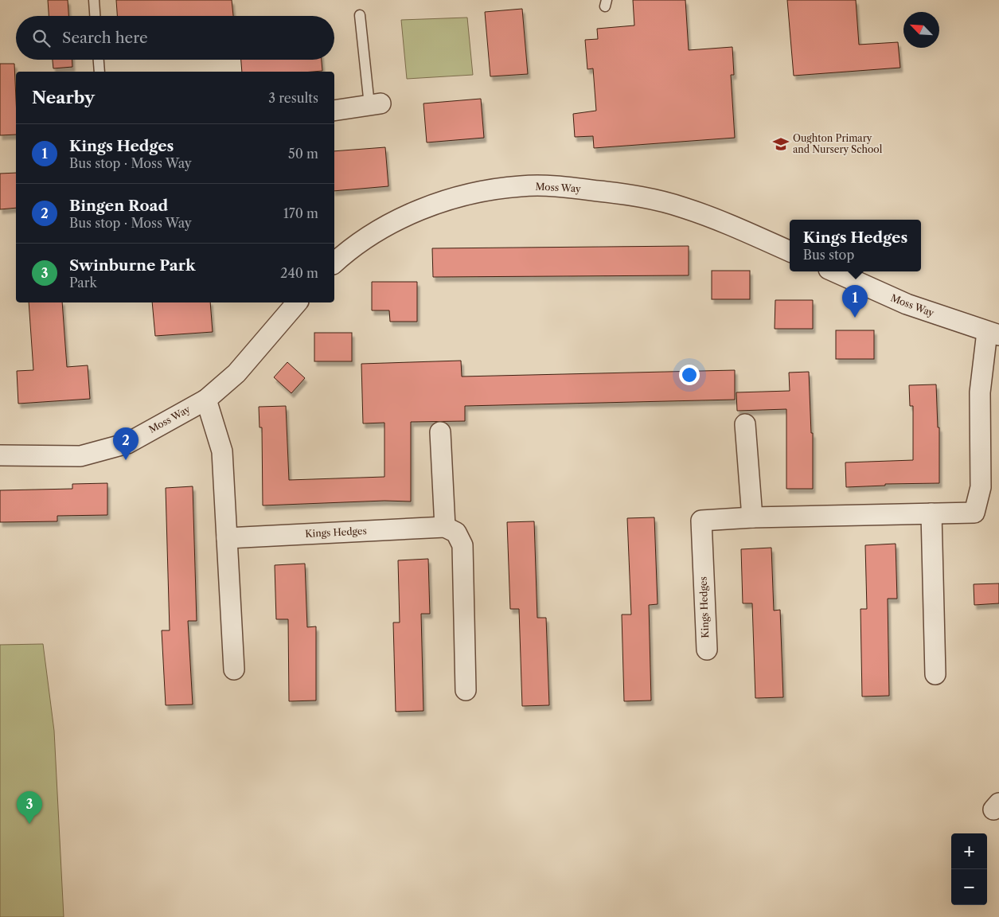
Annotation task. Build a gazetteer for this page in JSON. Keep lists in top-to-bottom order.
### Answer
{
  "streets": {
    "street": ["Moss Way", "Kings Hedges"]
  },
  "crossings": [
    ["Moss Way", "Kings Hedges"]
  ],
  "places": {
    "school or university": ["Oughton Primary and Nursery School"]
  },
  "north": "top left",
  "page": {
    "search": "Search here",
    "heading": ["Nearby", "3 results"],
    "list": [
      {
        "mark": "1",
        "name": "Kings Hedges",
        "note": "Bus stop · Moss Way",
        "value": "50 m"
      },
      {
        "mark": "2",
        "name": "Bingen Road",
        "note": "Bus stop · Moss Way",
        "value": "170 m"
      },
      {
        "mark": "3",
        "name": "Swinburne Park",
        "note": "Park",
        "value": "240 m"
      }
    ],
    "popup": ["Kings Hedges", "Bus stop"],
    "pins": ["1", "2", "3"],
    "map_buttons": ["+", "−"]
  }
}
